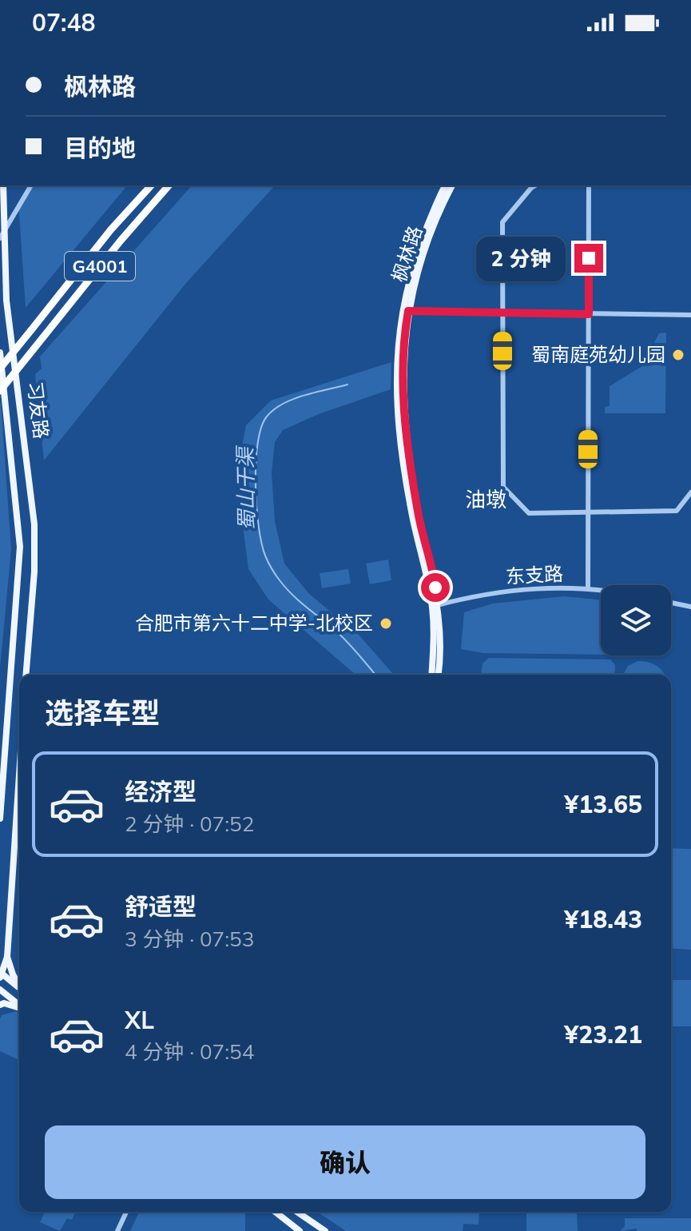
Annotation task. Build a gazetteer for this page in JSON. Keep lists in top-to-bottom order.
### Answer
{
  "streets": {
    "highway": ["G4001"],
    "main road": ["枫林路", "习友路"],
    "street": ["东支路"]
  },
  "crossings": [
    ["枫林路", "东支路"]
  ],
  "districts": ["油墩"],
  "water": ["蜀山干渠"],
  "places": ["蜀南庭苑幼儿园", "合肥市第六十二中学-北校区"],
  "page": {
    "status": "07:48",
    "banner": ["枫林路", "目的地"],
    "bubble": "2 分钟",
    "heading": "选择车型",
    "list": [
      {
        "name": "经济型",
        "note": "2 分钟 · 07:52",
        "value": "¥13.65"
      },
      {
        "name": "舒适型",
        "note": "3 分钟 · 07:53",
        "value": "¥18.43"
      },
      {
        "name": "XL",
        "note": "4 分钟 · 07:54",
        "value": "¥23.21"
      }
    ],
    "buttons": "确认"
  }
}
